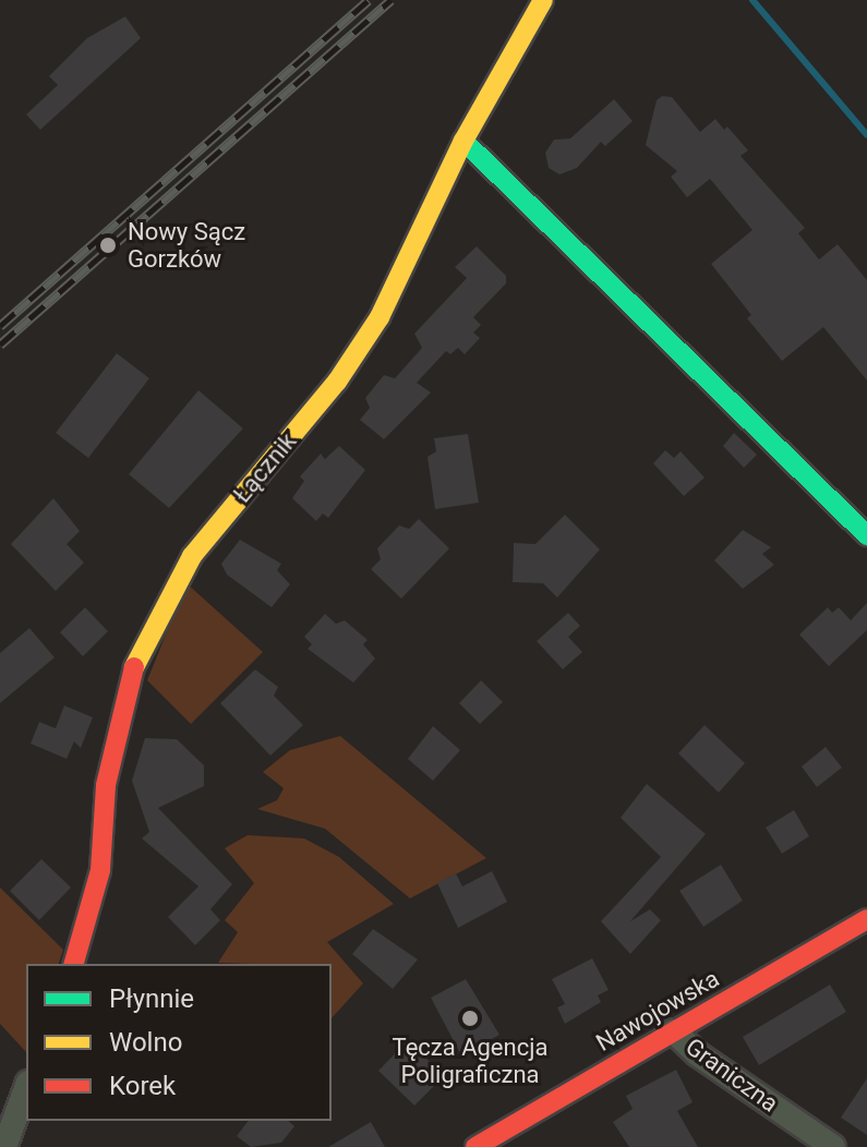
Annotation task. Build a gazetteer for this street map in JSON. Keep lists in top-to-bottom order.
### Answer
{
  "streets": {
    "street": ["Łącznik", "Nawojowska", "Graniczna"]
  },
  "crossings": [
    ["Nawojowska", "Graniczna"]
  ],
  "places": ["Nowy Sącz Gorzków", "Tęcza Agencja Poligraficzna"],
  "legend": ["Płynnie", "Wolno", "Korek"]
}
